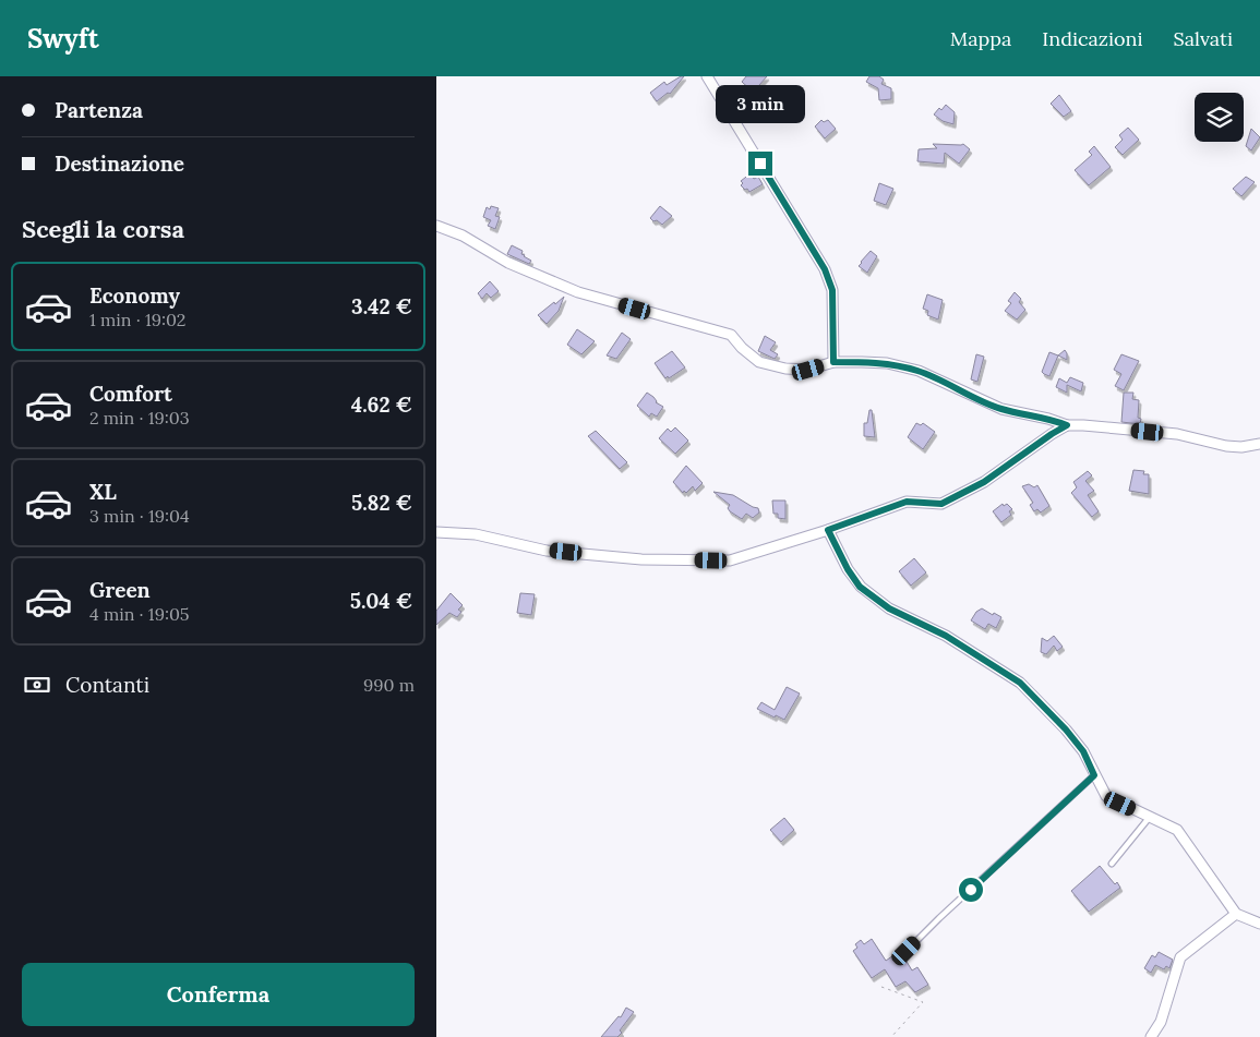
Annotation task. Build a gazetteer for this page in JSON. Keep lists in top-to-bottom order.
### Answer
{
  "page": {
    "header": "Swyft",
    "nav": ["Mappa", "Indicazioni", "Salvati"],
    "banner": ["Partenza", "Destinazione"],
    "bubble": "3 min",
    "heading": "Scegli la corsa",
    "list": [
      {
        "name": "Economy",
        "note": "1 min · 19:02",
        "value": "3.42 €"
      },
      {
        "name": "Comfort",
        "note": "2 min · 19:03",
        "value": "4.62 €"
      },
      {
        "name": "XL",
        "note": "3 min · 19:04",
        "value": "5.82 €"
      },
      {
        "name": "Green",
        "note": "4 min · 19:05",
        "value": "5.04 €"
      }
    ],
    "pay": ["Contanti", "990 m"],
    "buttons": "Conferma"
  }
}
